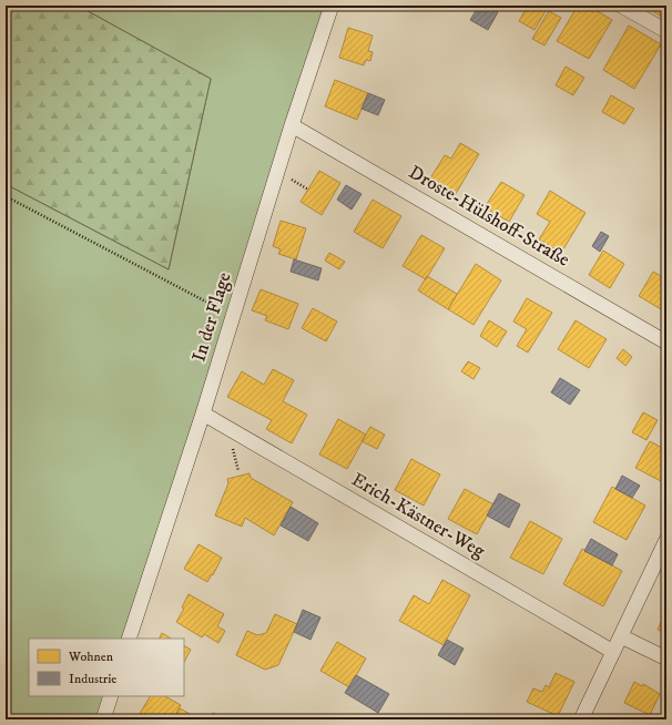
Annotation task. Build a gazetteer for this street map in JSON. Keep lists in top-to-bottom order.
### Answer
{
  "streets": {
    "street": ["Droste-Hülshoff-Straße", "In der Flage", "Erich-Kästner-Weg"]
  },
  "crossings": [
    ["Droste-Hülshoff-Straße", "In der Flage"],
    ["In der Flage", "Erich-Kästner-Weg"]
  ],
  "legend": ["Wohnen", "Industrie"]
}
